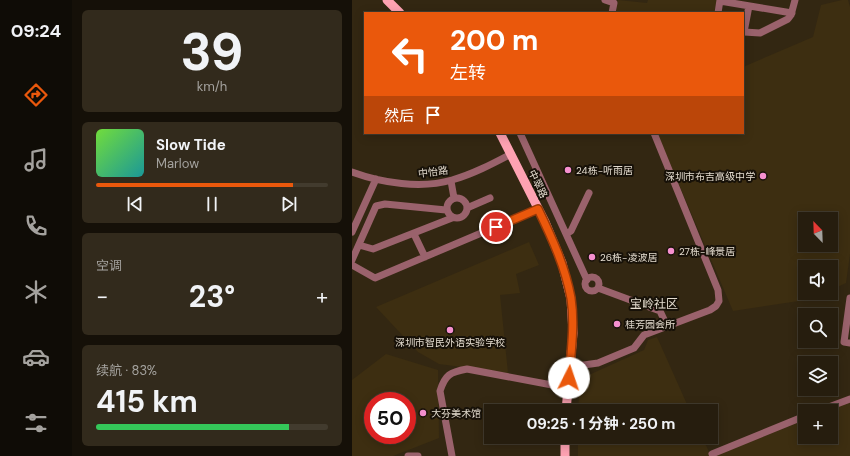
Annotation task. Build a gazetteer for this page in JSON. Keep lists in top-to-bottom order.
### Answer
{
  "streets": {
    "main road": ["中翠路"],
    "street": ["中怡路"]
  },
  "crossings": [
    ["中怡路", "中翠路"]
  ],
  "districts": ["宝岭社区"],
  "places": [
    "24栋-听雨居",
    "深圳市布吉高级中学",
    "27栋-峰景居",
    "26栋-凌波居",
    "桂芳园会所",
    "深圳市智民外语实验学校",
    "大芬美术馆"
  ],
  "north": "top left",
  "page": {
    "tabs": "09:24",
    "tile": [
      ["39", "km/h"],
      "空调",
      ["续航 · 83%", "415 km"]
    ],
    "turn": ["200 m", "左转"],
    "then": "然后",
    "song": ["Slow Tide", "Marlow"],
    "map_buttons": "+",
    "heat": ["−", "23°", "+"],
    "limit": "50",
    "trip": "09:25 · 1 分钟 · 250 m"
  }
}
